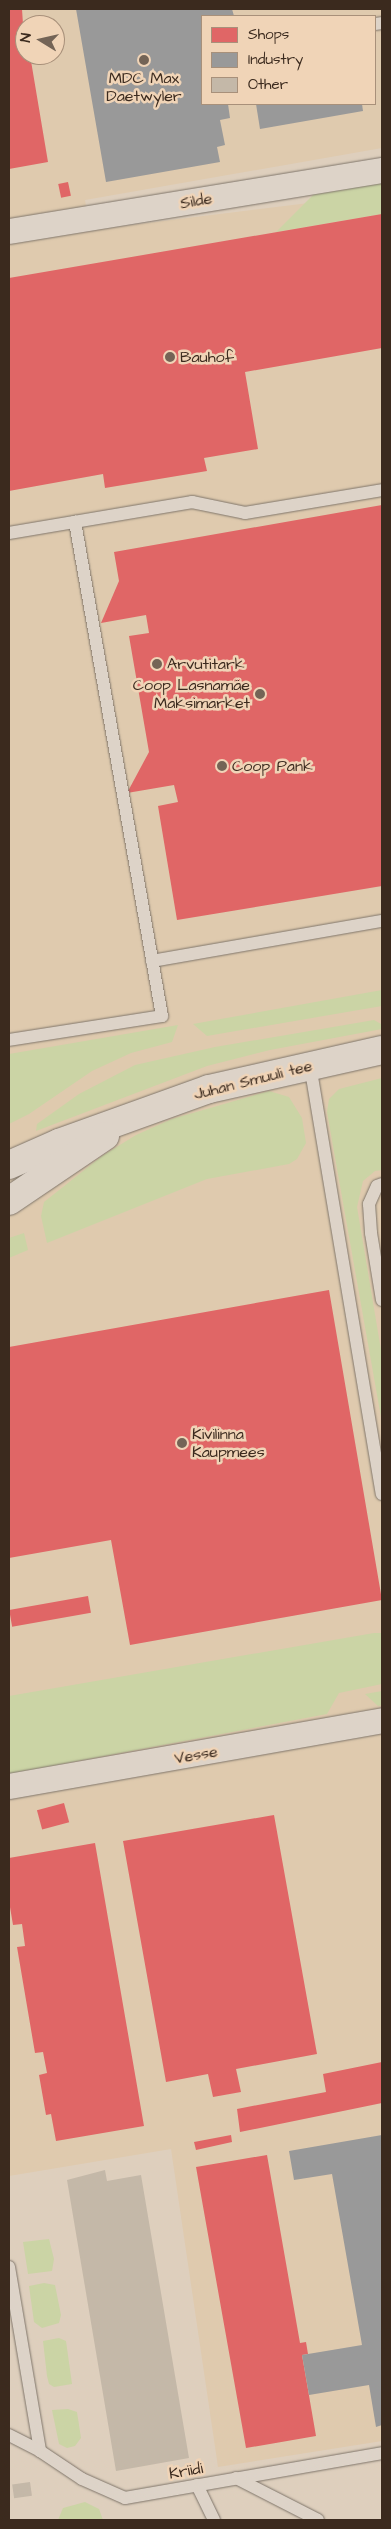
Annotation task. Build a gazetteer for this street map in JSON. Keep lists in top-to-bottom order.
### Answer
{
  "streets": {
    "main road": ["Juhan Smuuli tee"],
    "street": ["Silde", "Vesse"],
    "lane": ["Kriidi"]
  },
  "places": [
    "MDC Max Daetwyler",
    "Bauhof",
    "Arvutitark",
    "Coop Lasnamäe Maksimarket",
    "Coop Pank",
    "Kivilinna Kaupmees"
  ],
  "legend": ["Shops", "Industry", "Other"],
  "north": "left"
}
